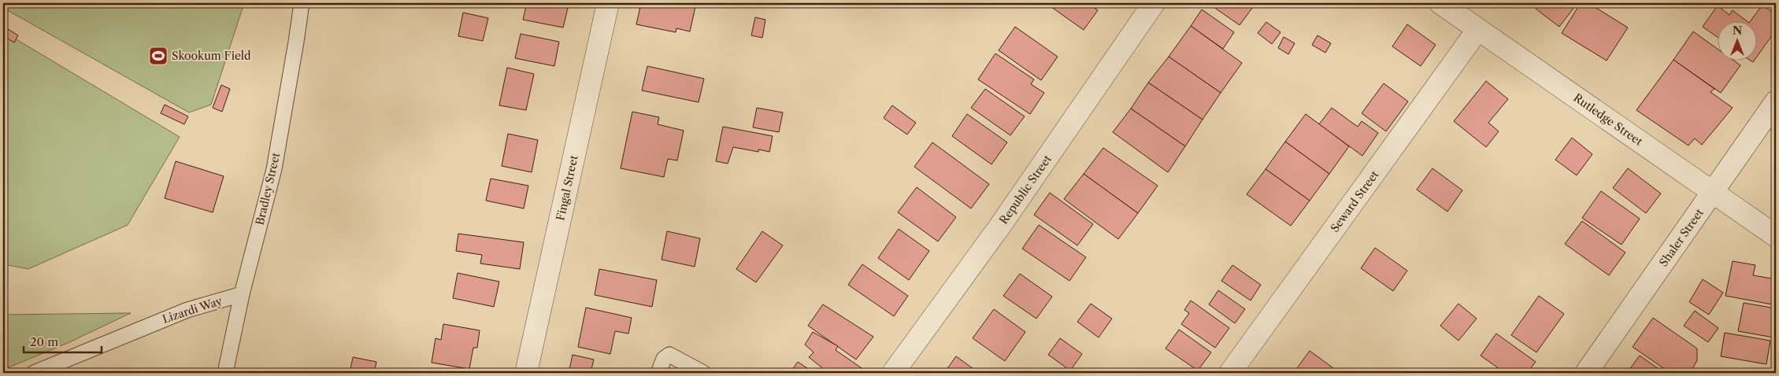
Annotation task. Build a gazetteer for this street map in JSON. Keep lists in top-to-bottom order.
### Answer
{
  "streets": {
    "street": [
      "Rutledge Street",
      "Fingal Street",
      "Republic Street",
      "Seward Street",
      "Shaler Street"
    ],
    "lane": ["Bradley Street", "Lizardi Way"]
  },
  "crossings": [
    ["Rutledge Street", "Seward Street"],
    ["Rutledge Street", "Shaler Street"],
    ["Bradley Street", "Lizardi Way"]
  ],
  "places": {
    "sports": ["Skookum Field"]
  },
  "scale_bar": "20 m",
  "north": "top"
}
